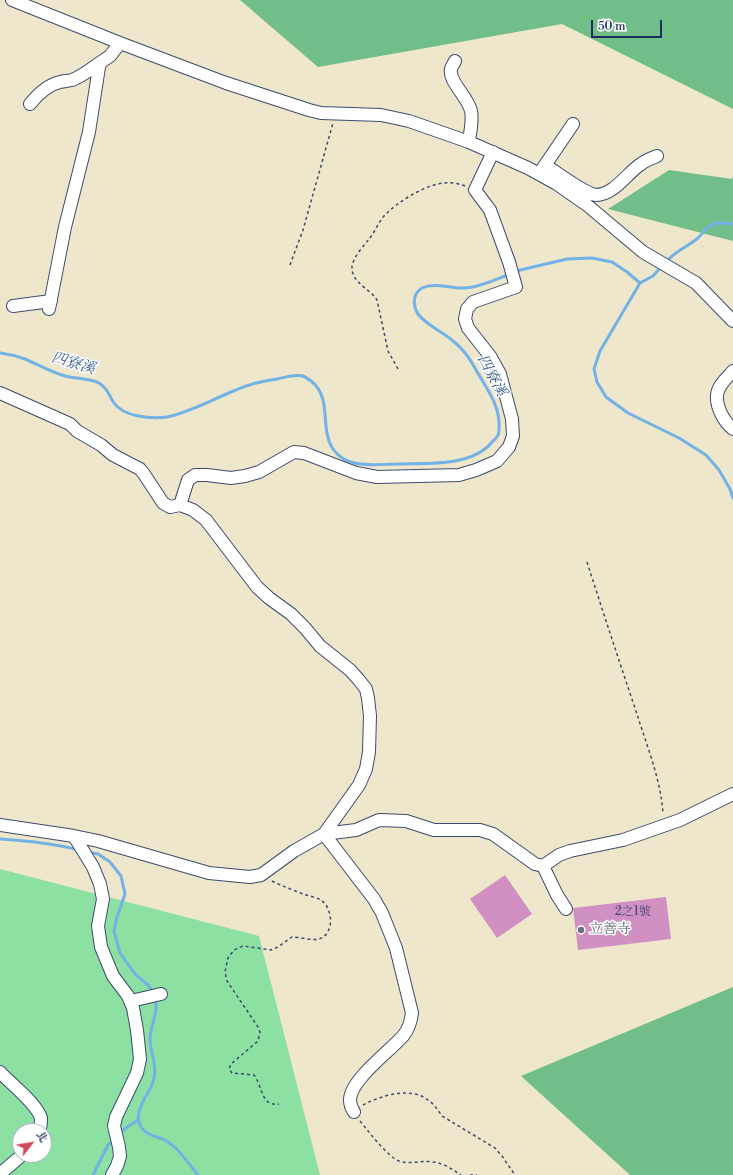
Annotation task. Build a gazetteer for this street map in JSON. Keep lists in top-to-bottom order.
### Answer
{
  "water": ["四寮溪"],
  "places": ["立善寺"],
  "house_numbers": ["2之1號"],
  "scale_bar": "50 m",
  "north": "top right"
}
